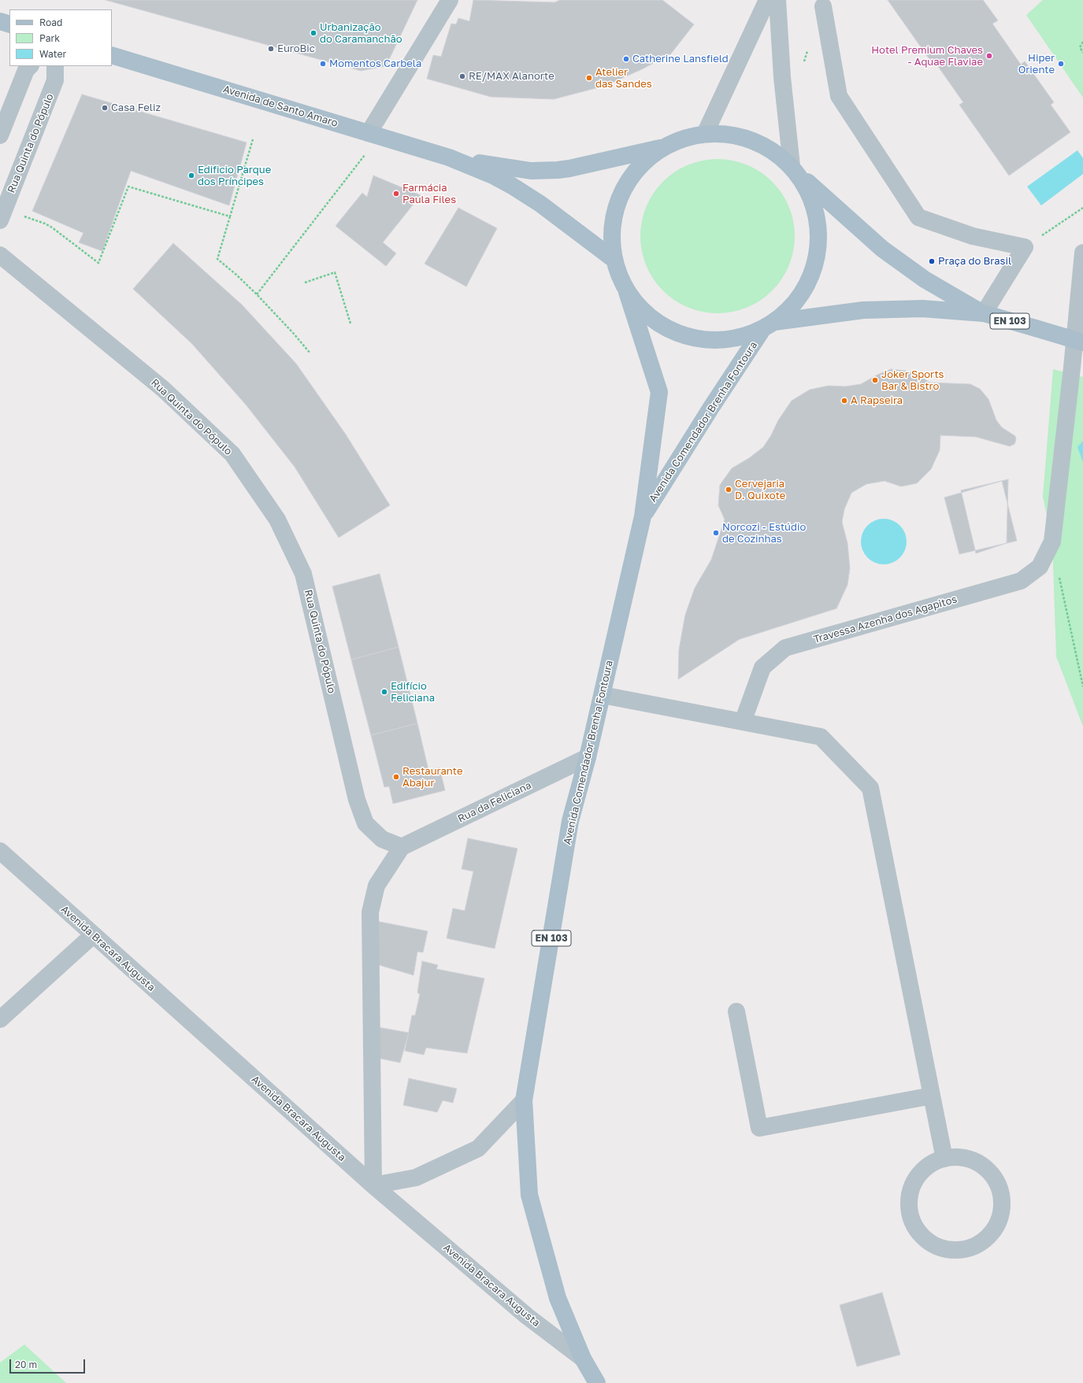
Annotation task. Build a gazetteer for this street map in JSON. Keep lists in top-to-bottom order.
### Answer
{
  "streets": {
    "main road": [
      "Avenida de Santo Amaro",
      "EN 103",
      "Avenida Comendador Brenha Fontoura",
      "Avenida Bracara Augusta"
    ],
    "street": ["Rua Quinta do Pópulo", "Travessa Azenha dos Agapitos", "Rua da Feliciana"]
  },
  "crossings": [
    ["Rua Quinta do Pópulo", "Rua da Feliciana"],
    ["Avenida Comendador Brenha Fontoura", "Rua da Feliciana"],
    ["Avenida Comendador Brenha Fontoura", "Avenida Bracara Augusta"]
  ],
  "places": [
    "Urbanização do Caramanchão",
    "EuroBic",
    "Hotel Premium Chaves - Aquae Flaviae",
    "Catherine Lansfield",
    "Momentos Carbela",
    "Hiper Oriente",
    "RE/MAX Alanorte",
    "Atelier das Sandes",
    "Casa Feliz",
    "Edificio Parque dos Príncipes",
    "Farmácia Paula Files",
    "Praça do Brasil",
    "Joker Sports Bar & Bistro",
    "A Rapseira",
    "Cervejaria D. Quixote",
    "Norcozi - Estúdio de Cozinhas",
    "Edifício Feliciana",
    "Restaurante Abajur"
  ],
  "legend": ["Road", "Park", "Water"],
  "scale_bar": "20 m"
}
